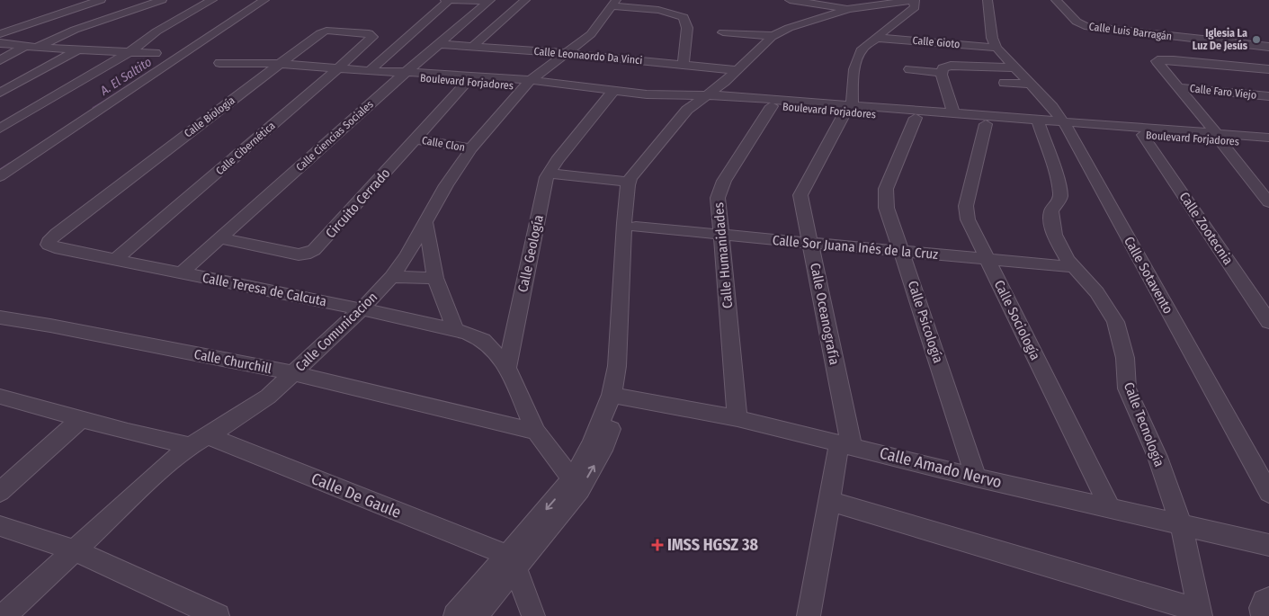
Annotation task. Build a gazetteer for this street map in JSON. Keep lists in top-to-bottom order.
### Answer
{
  "streets": {
    "street": [
      "Calle Luis Barragán",
      "Calle Gioto",
      "Calle Leonaordo Da Vinci",
      "Boulevard Forjadores",
      "Calle Faro Viejo",
      "Calle Biología",
      "Calle Ciencias Sociales",
      "Calle Clon",
      "Calle Cibernética",
      "Circuito Cerrado",
      "Calle Zootecnia",
      "Calle Sor Juana Inés de la Cruz",
      "Calle Geología",
      "Calle Humanidades",
      "Calle Sotavento",
      "Calle Teresa de Calcuta",
      "Calle Oceanografía",
      "Calle Sociología",
      "Calle Psicología",
      "Calle Comunicacion",
      "Calle Churchill",
      "Calle Tecnología",
      "Calle Amado Nervo",
      "Calle De Gaule"
    ]
  },
  "crossings": [
    ["Calle Gioto", "Calle Sotavento"],
    ["Calle Gioto", "Calle Oceanografía"],
    ["Calle Leonaordo Da Vinci", "Calle Ciencias Sociales"],
    ["Calle Leonaordo Da Vinci", "Calle Comunicacion"],
    ["Boulevard Forjadores", "Calle Biología"],
    ["Boulevard Forjadores", "Calle Ciencias Sociales"],
    ["Boulevard Forjadores", "Calle Cibernética"],
    ["Boulevard Forjadores", "Circuito Cerrado"],
    ["Boulevard Forjadores", "Calle Zootecnia"],
    ["Boulevard Forjadores", "Calle Geología"],
    ["Boulevard Forjadores", "Calle Humanidades"],
    ["Boulevard Forjadores", "Calle Sotavento"],
    ["Boulevard Forjadores", "Calle Oceanografía"],
    ["Boulevard Forjadores", "Calle Sociología"],
    ["Boulevard Forjadores", "Calle Psicología"],
    ["Boulevard Forjadores", "Calle Comunicacion"],
    ["Boulevard Forjadores", "Calle Tecnología"],
    ["Calle Biología", "Calle Cibernética"],
    ["Calle Biología", "Calle Teresa de Calcuta"],
    ["Calle Ciencias Sociales", "Circuito Cerrado"],
    ["Calle Ciencias Sociales", "Calle Teresa de Calcuta"],
    ["Calle Clon", "Circuito Cerrado"],
    ["Calle Clon", "Calle Comunicacion"],
    ["Calle Cibernética", "Calle Teresa de Calcuta"],
    ["Calle Sor Juana Inés de la Cruz", "Calle Humanidades"],
    ["Calle Sor Juana Inés de la Cruz", "Calle Oceanografía"],
    ["Calle Sor Juana Inés de la Cruz", "Calle Sociología"],
    ["Calle Sor Juana Inés de la Cruz", "Calle Psicología"],
    ["Calle Sor Juana Inés de la Cruz", "Calle Tecnología"],
    ["Calle Geología", "Calle Teresa de Calcuta"],
    ["Calle Humanidades", "Calle Amado Nervo"],
    ["Calle Teresa de Calcuta", "Calle Comunicacion"],
    ["Calle Oceanografía", "Calle Amado Nervo"],
    ["Calle Sociología", "Calle Amado Nervo"],
    ["Calle Psicología", "Calle Amado Nervo"],
    ["Calle Comunicacion", "Calle Churchill"],
    ["Calle Comunicacion", "Calle De Gaule"],
    ["Calle Tecnología", "Calle Amado Nervo"]
  ],
  "water": ["A. El Saltito"],
  "places": {
    "other": ["Iglesia La Luz De Jesús"],
    "health": ["IMSS HGSZ 38"]
  }
}
